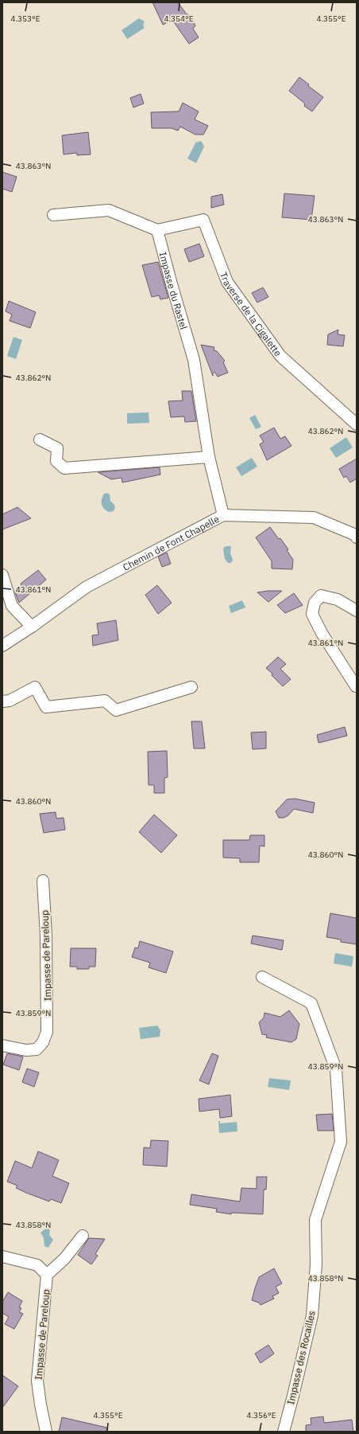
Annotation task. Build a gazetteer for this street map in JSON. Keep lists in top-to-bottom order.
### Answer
{
  "streets": {
    "street": [
      "Impasse du Rastel",
      "Traverse de la Cigalette",
      "Chemin de Font Chapelle",
      "Impasse de Pareloup",
      "Impasse des Rocailles"
    ]
  },
  "crossings": [
    ["Impasse du Rastel", "Traverse de la Cigalette"],
    ["Impasse du Rastel", "Chemin de Font Chapelle"]
  ],
  "coordinates": [
    "4.353°E",
    "4.354°E",
    "4.355°E",
    "43.863°N",
    "43.862°N",
    "43.861°N",
    "43.860°N",
    "43.859°N",
    "43.858°N",
    "4.356°E"
  ]
}
